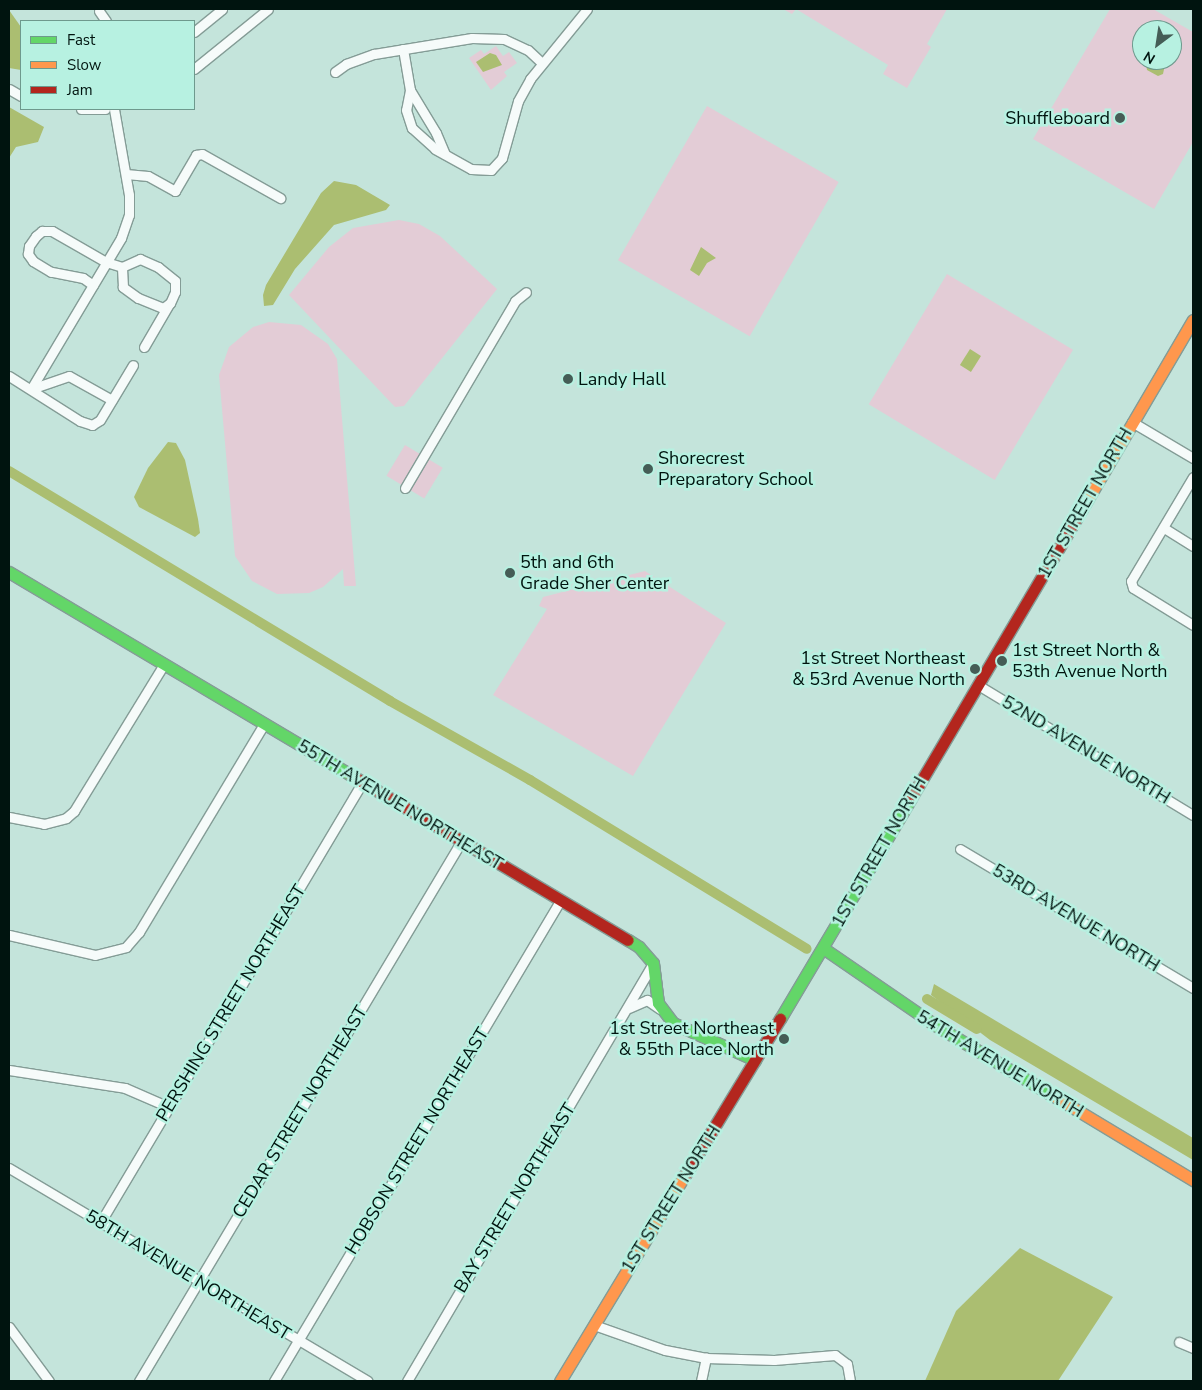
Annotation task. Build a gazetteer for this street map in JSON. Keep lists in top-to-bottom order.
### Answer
{
  "streets": {
    "street": [
      "1ST STREET NORTH",
      "52ND AVENUE NORTH",
      "55TH AVENUE NORTHEAST",
      "53RD AVENUE NORTH",
      "PERSHING STREET NORTHEAST",
      "54TH AVENUE NORTH",
      "CEDAR STREET NORTHEAST",
      "HOBSON STREET NORTHEAST",
      "BAY STREET NORTHEAST",
      "58TH AVENUE NORTHEAST"
    ]
  },
  "crossings": [
    ["1ST STREET NORTH", "52ND AVENUE NORTH"],
    ["1ST STREET NORTH", "54TH AVENUE NORTH"],
    ["55TH AVENUE NORTHEAST", "PERSHING STREET NORTHEAST"],
    ["55TH AVENUE NORTHEAST", "CEDAR STREET NORTHEAST"],
    ["55TH AVENUE NORTHEAST", "HOBSON STREET NORTHEAST"],
    ["55TH AVENUE NORTHEAST", "BAY STREET NORTHEAST"],
    ["PERSHING STREET NORTHEAST", "58TH AVENUE NORTHEAST"],
    ["CEDAR STREET NORTHEAST", "58TH AVENUE NORTHEAST"],
    ["HOBSON STREET NORTHEAST", "58TH AVENUE NORTHEAST"]
  ],
  "places": [
    "Shuffleboard",
    "Landy Hall",
    "Shorecrest Preparatory School",
    "5th and 6th Grade Sher Center",
    "1st Street North & 53th Avenue North",
    "1st Street Northeast & 53rd Avenue North",
    "1st Street Northeast & 55th Place North"
  ],
  "legend": ["Fast", "Slow", "Jam"],
  "north": "bottom left"
}
